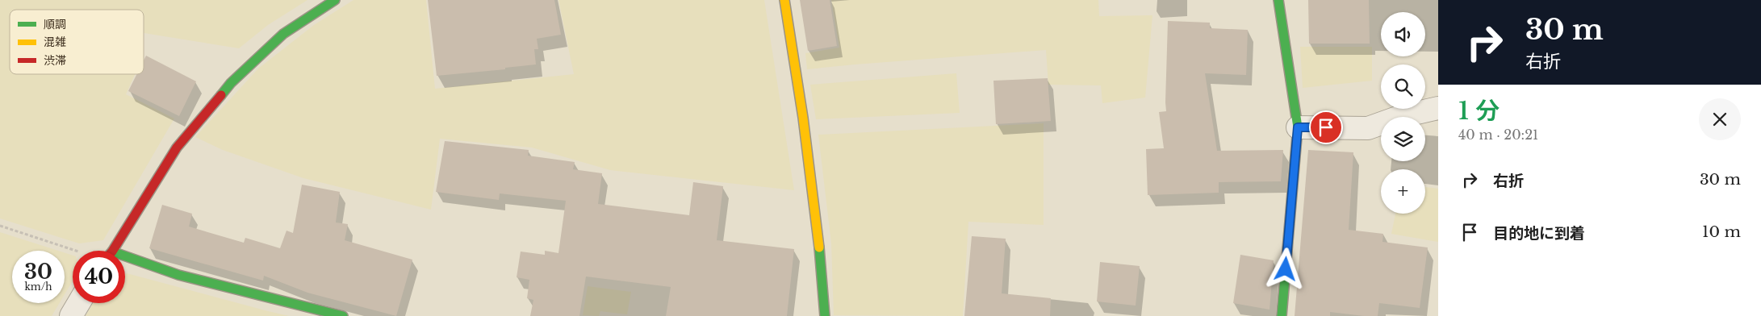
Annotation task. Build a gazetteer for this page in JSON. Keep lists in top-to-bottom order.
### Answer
{
  "legend": ["順調", "混雑", "渋滞"],
  "page": {
    "turn": ["30 m", "右折"],
    "map_buttons": "+",
    "heading": ["1 分", "40 m · 20:21"],
    "list": [
      {
        "name": "右折",
        "value": "30 m"
      },
      {
        "name": "目的地に到着",
        "value": "10 m"
      }
    ],
    "speed": "30 km/h",
    "limit": "40"
  }
}
